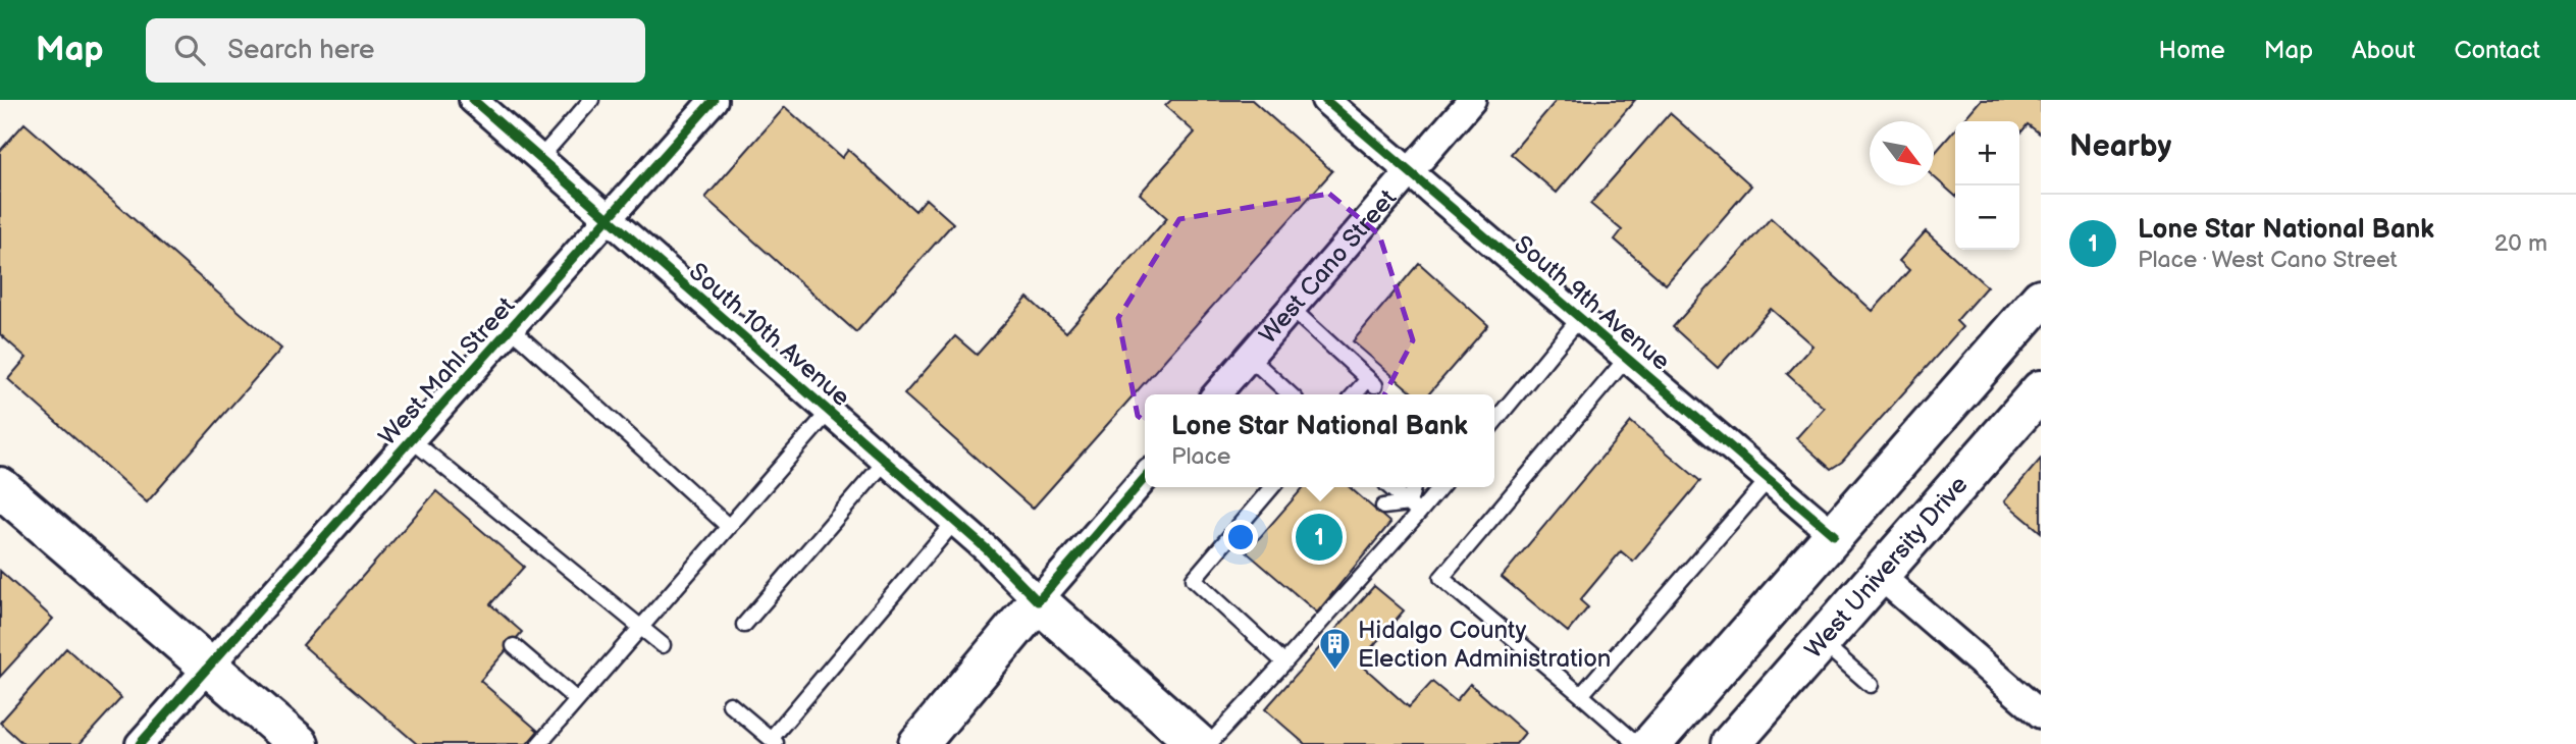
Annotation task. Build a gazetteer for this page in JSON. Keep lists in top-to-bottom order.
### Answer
{
  "streets": {
    "main road": ["South 10th Avenue", "West University Drive"],
    "street": ["West Cano Street", "South 9th Avenue", "West Mahl Street"]
  },
  "crossings": [
    ["West Cano Street", "South 9th Avenue"],
    ["South 10th Avenue", "West Mahl Street"]
  ],
  "places": {
    "building": ["Hidalgo County Election Administration"]
  },
  "north": "bottom right",
  "page": {
    "header": "Map",
    "search": "Search here",
    "nav": [
      "Home",
      "Map",
      "About",
      "Contact"
    ],
    "heading": "Nearby",
    "map_buttons": ["+", "−"],
    "list": [
      {
        "mark": "1",
        "name": "Lone Star National Bank",
        "note": "Place · West Cano Street",
        "value": "20 m"
      }
    ],
    "popup": ["Lone Star National Bank", "Place"],
    "pins": "1"
  }
}
